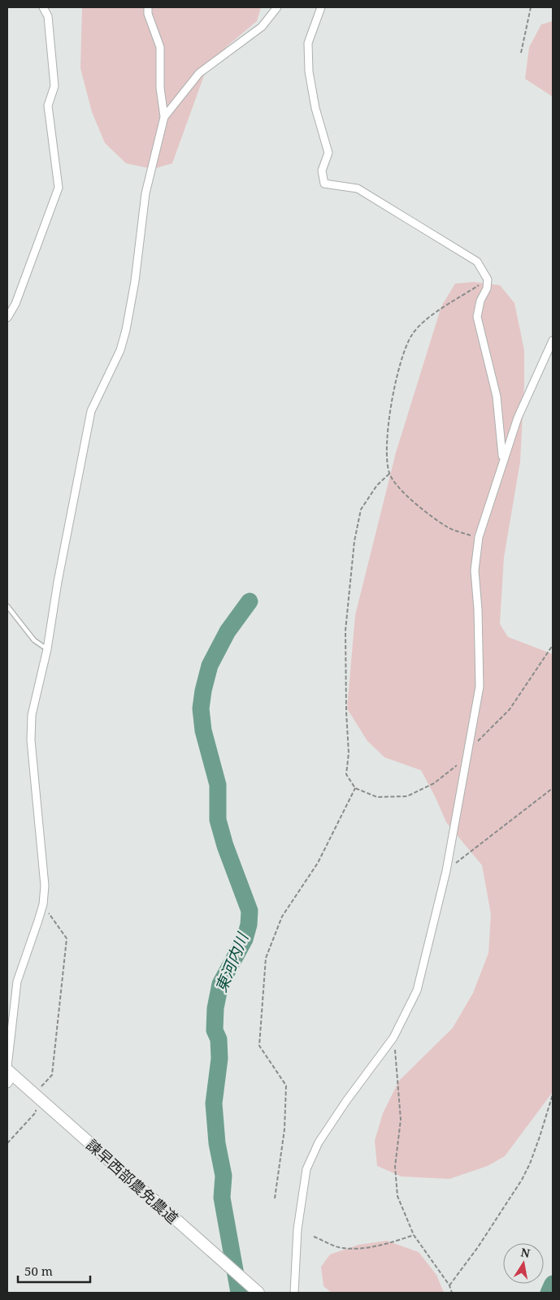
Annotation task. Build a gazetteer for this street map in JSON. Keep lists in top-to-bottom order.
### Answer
{
  "streets": {
    "street": ["諫早西部農免農道"]
  },
  "water": ["東河内川"],
  "scale_bar": "50 m",
  "north": "top"
}
